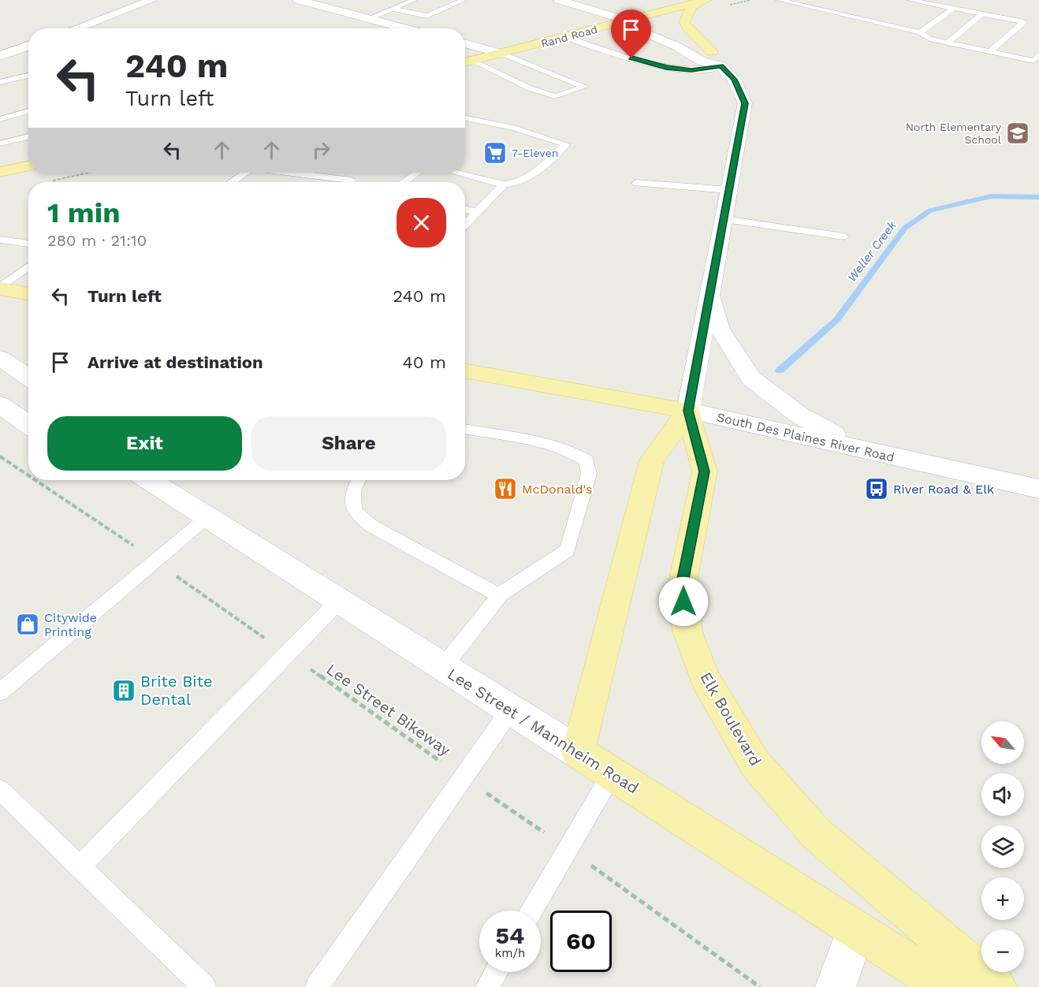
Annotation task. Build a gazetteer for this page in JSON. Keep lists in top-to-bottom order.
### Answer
{
  "streets": {
    "main road": [
      "Rand Road",
      "South Des Plaines River Road",
      "Elk Boulevard",
      "Lee Street / Mannheim Road"
    ],
    "path": ["Lee Street Bikeway"]
  },
  "crossings": [
    ["South Des Plaines River Road", "Elk Boulevard"],
    ["Elk Boulevard", "Lee Street / Mannheim Road"]
  ],
  "water": ["Weller Creek"],
  "places": {
    "school or university": ["North Elementary School"],
    "supermarket": ["7-Eleven"],
    "restaurant": ["McDonald's"],
    "bus stop": ["River Road & Elk"],
    "shop": ["Citywide Printing"],
    "building": ["Brite Bite Dental"]
  },
  "north": "top left",
  "page": {
    "turn": ["240 m", "Turn left"],
    "heading": ["1 min", "280 m · 21:10"],
    "list": [
      {
        "name": "Turn left",
        "value": "240 m"
      },
      {
        "name": "Arrive at destination",
        "value": "40 m"
      }
    ],
    "buttons": ["Exit", "Share"],
    "map_buttons": ["+", "−"],
    "speed": "54 km/h",
    "limit": "60"
  }
}
